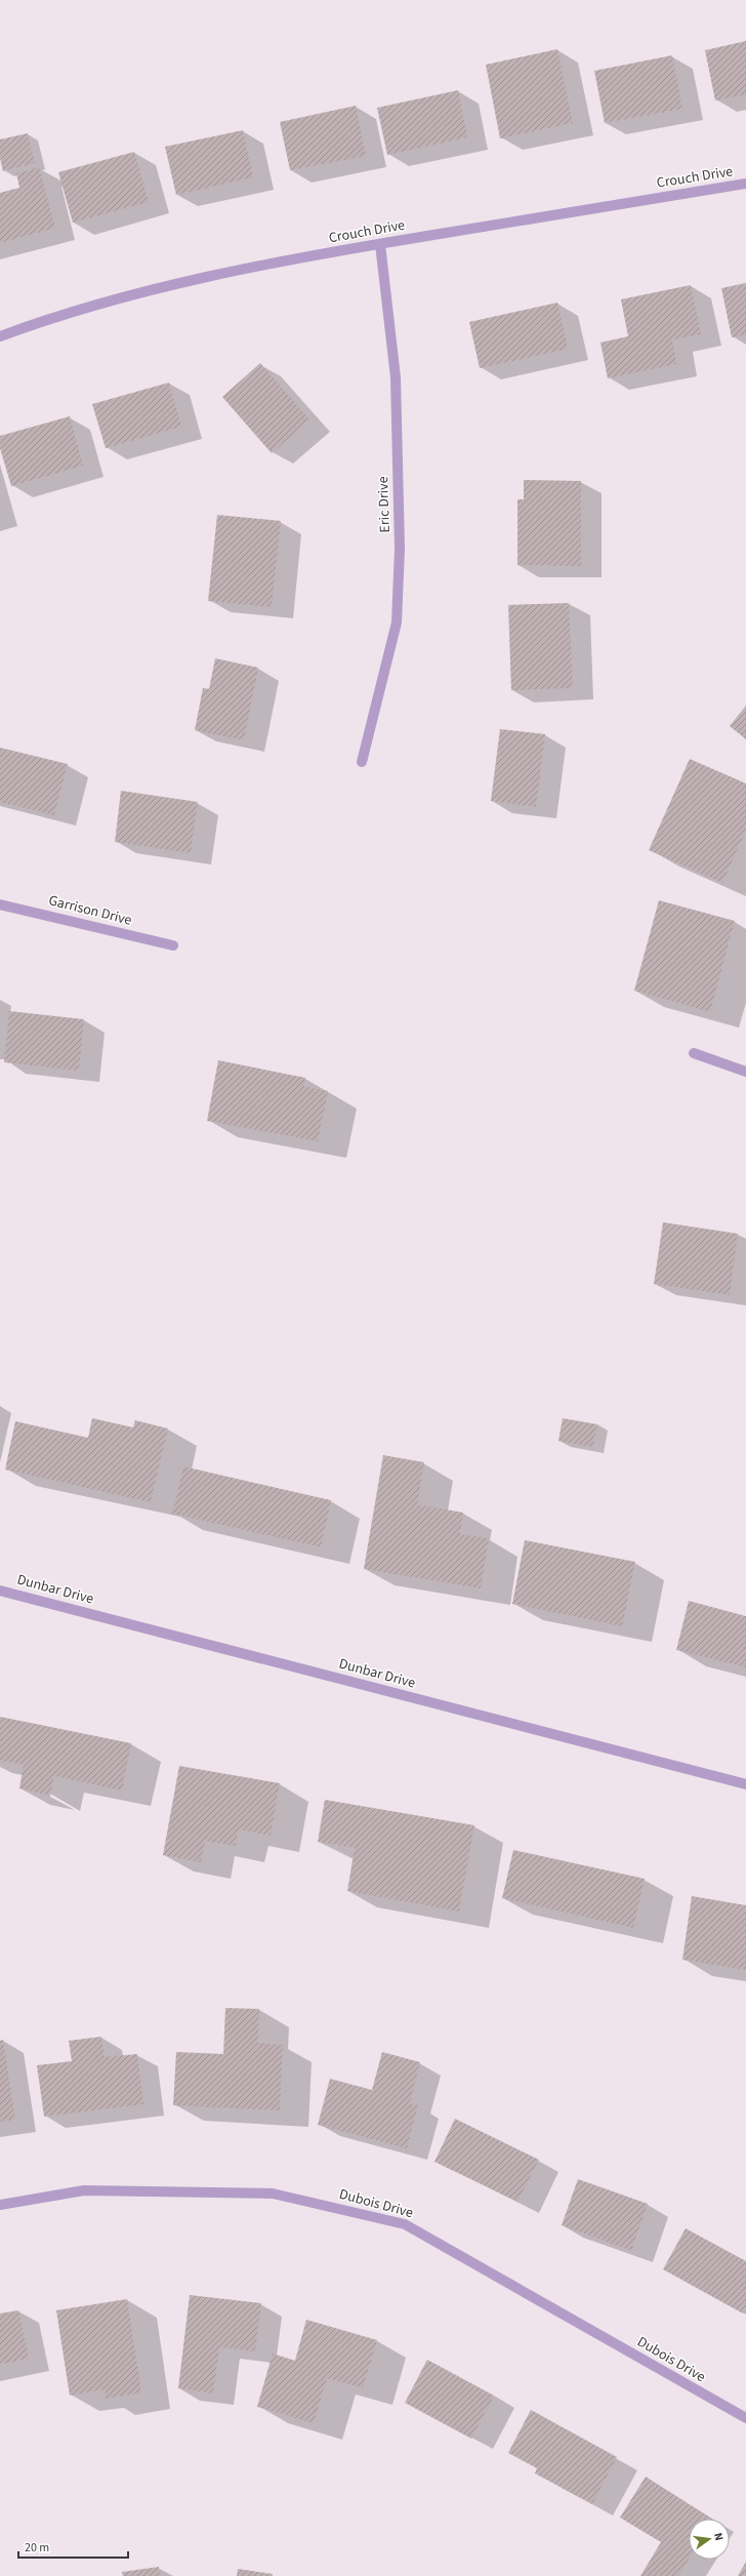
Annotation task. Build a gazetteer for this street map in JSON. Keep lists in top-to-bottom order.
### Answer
{
  "streets": {
    "street": [
      "Crouch Drive",
      "Eric Drive",
      "Garrison Drive",
      "Dunbar Drive",
      "Dubois Drive"
    ]
  },
  "crossings": [
    ["Crouch Drive", "Eric Drive"]
  ],
  "scale_bar": "20 m",
  "north": "right"
}
